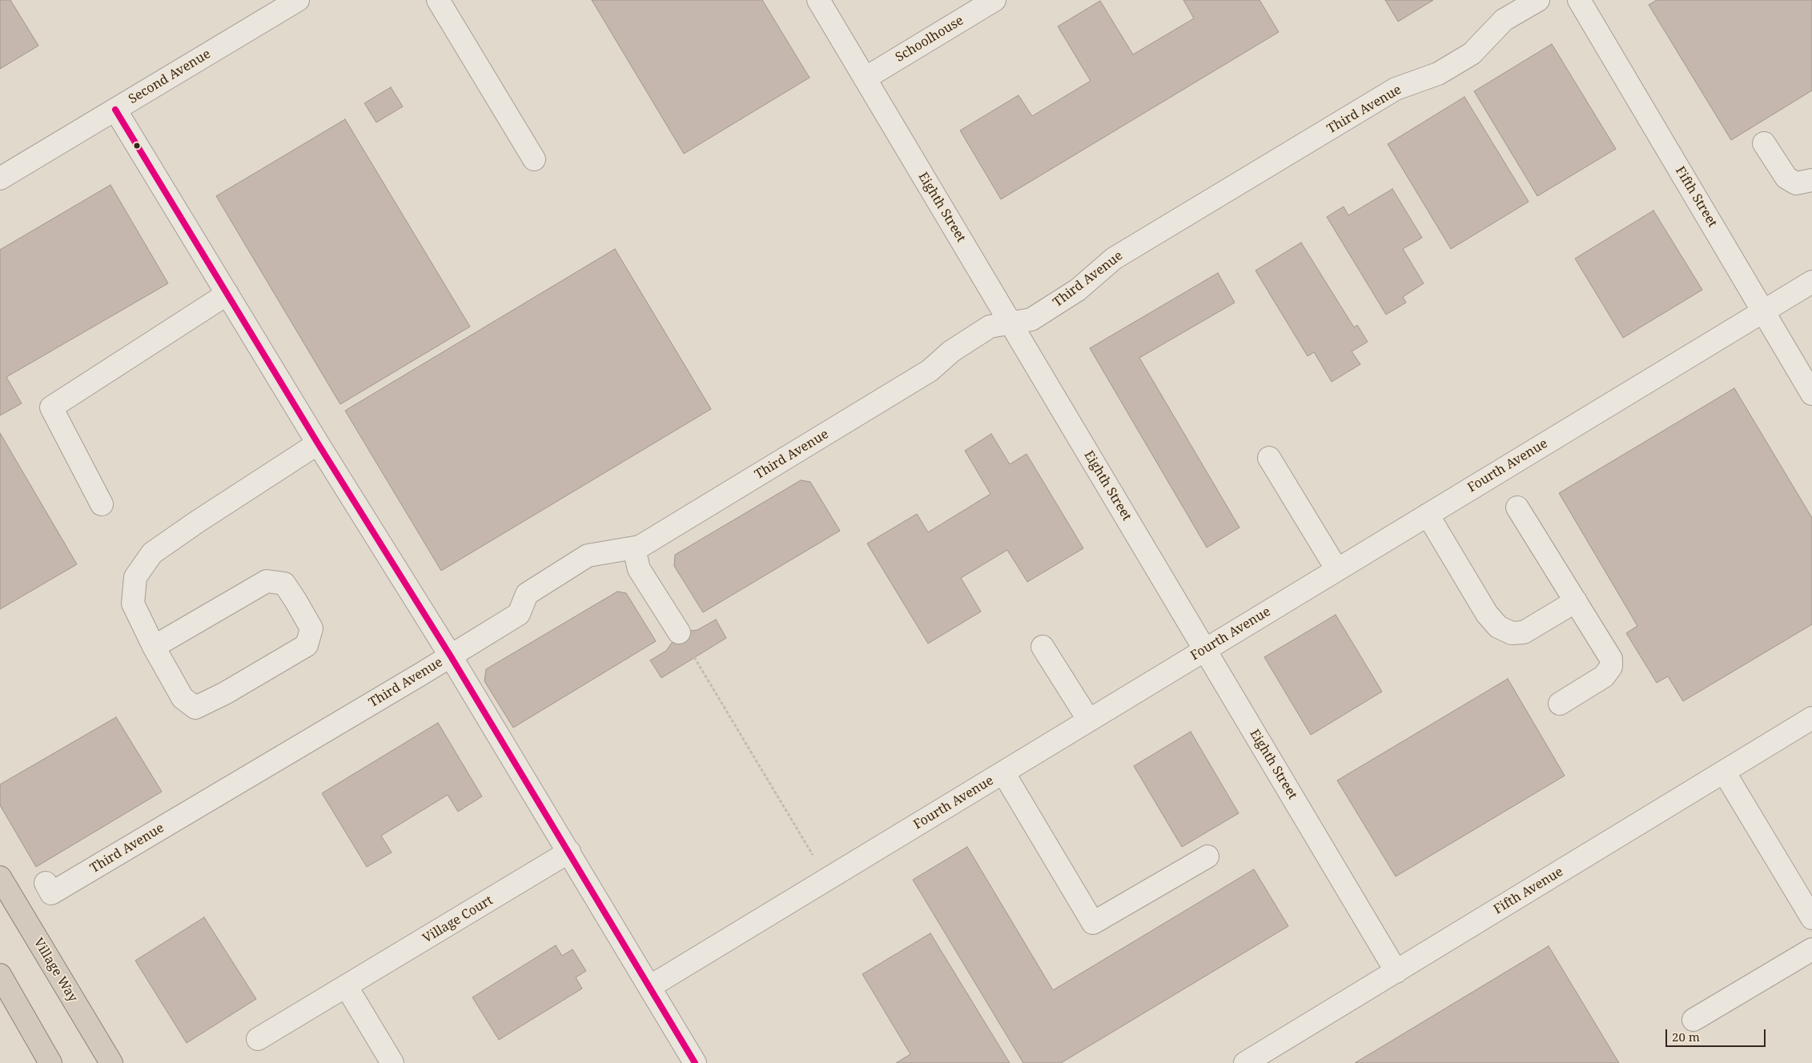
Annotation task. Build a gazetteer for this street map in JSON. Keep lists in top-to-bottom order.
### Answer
{
  "streets": {
    "highway": ["Village Way"],
    "street": [
      "Schoolhouse",
      "Second Avenue",
      "Third Avenue",
      "Fifth Street",
      "Eighth Street",
      "Fourth Avenue",
      "Fifth Avenue",
      "Village Court"
    ]
  },
  "crossings": [
    ["Schoolhouse", "Eighth Street"],
    ["Third Avenue", "Eighth Street"],
    ["Fifth Street", "Fourth Avenue"],
    ["Eighth Street", "Fourth Avenue"],
    ["Eighth Street", "Fifth Avenue"]
  ],
  "scale_bar": "20 m"
}
